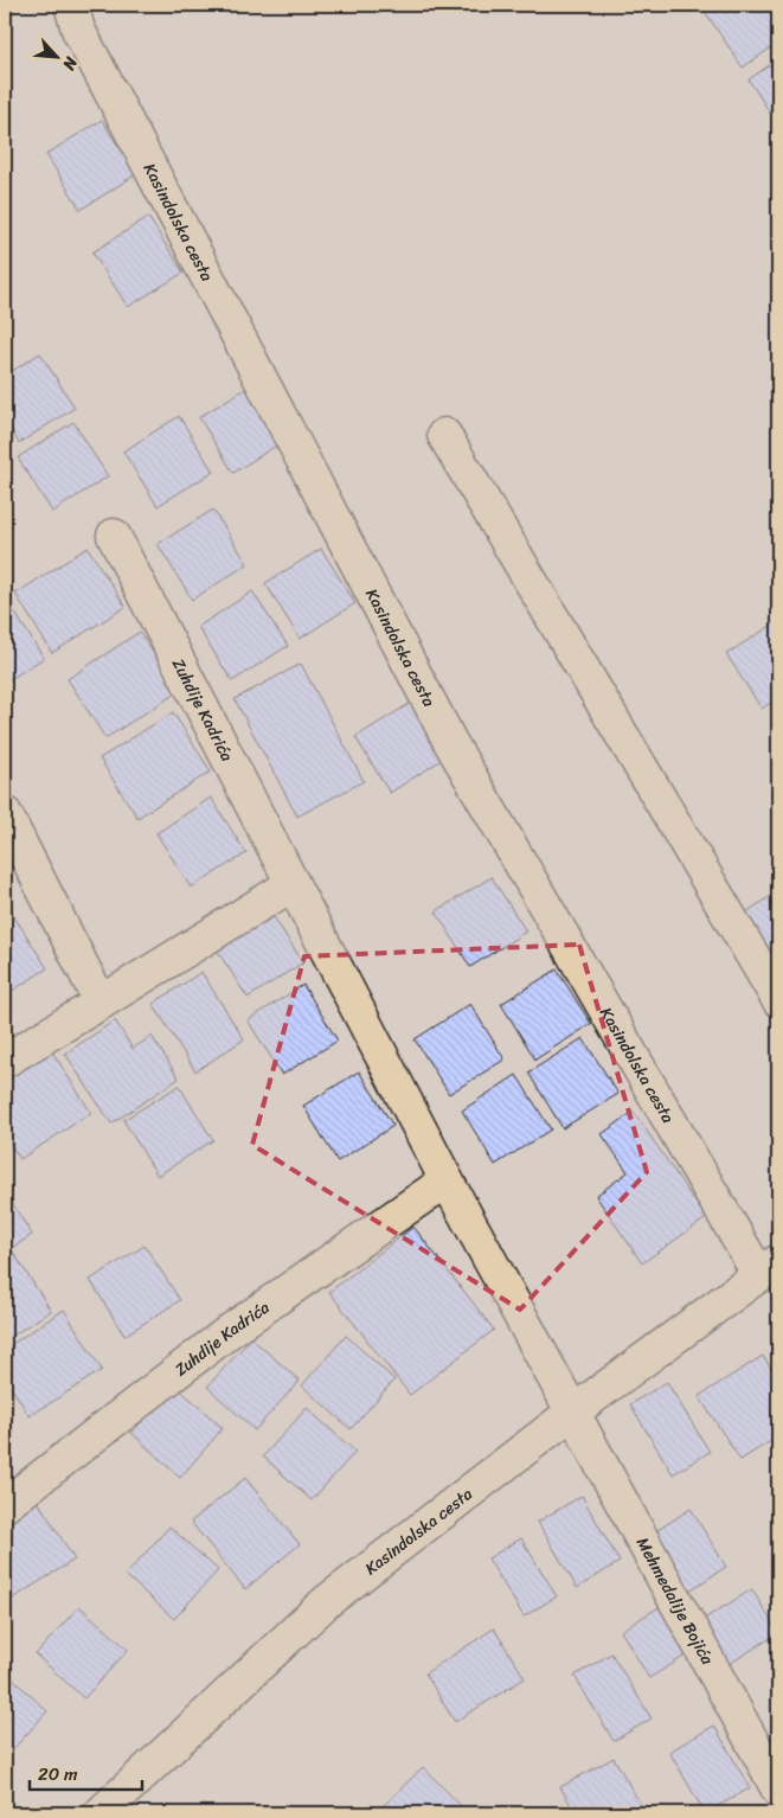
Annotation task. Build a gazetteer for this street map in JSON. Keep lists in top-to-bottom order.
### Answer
{
  "streets": {
    "street": ["Kasindolska cesta", "Zuhdije Kadrića", "Mehmedalije Bojića"]
  },
  "crossings": [
    ["Kasindolska cesta", "Zuhdije Kadrića"],
    ["Kasindolska cesta", "Mehmedalije Bojića"],
    ["Zuhdije Kadrića", "Mehmedalije Bojića"]
  ],
  "scale_bar": "20 m",
  "north": "bottom right"
}
